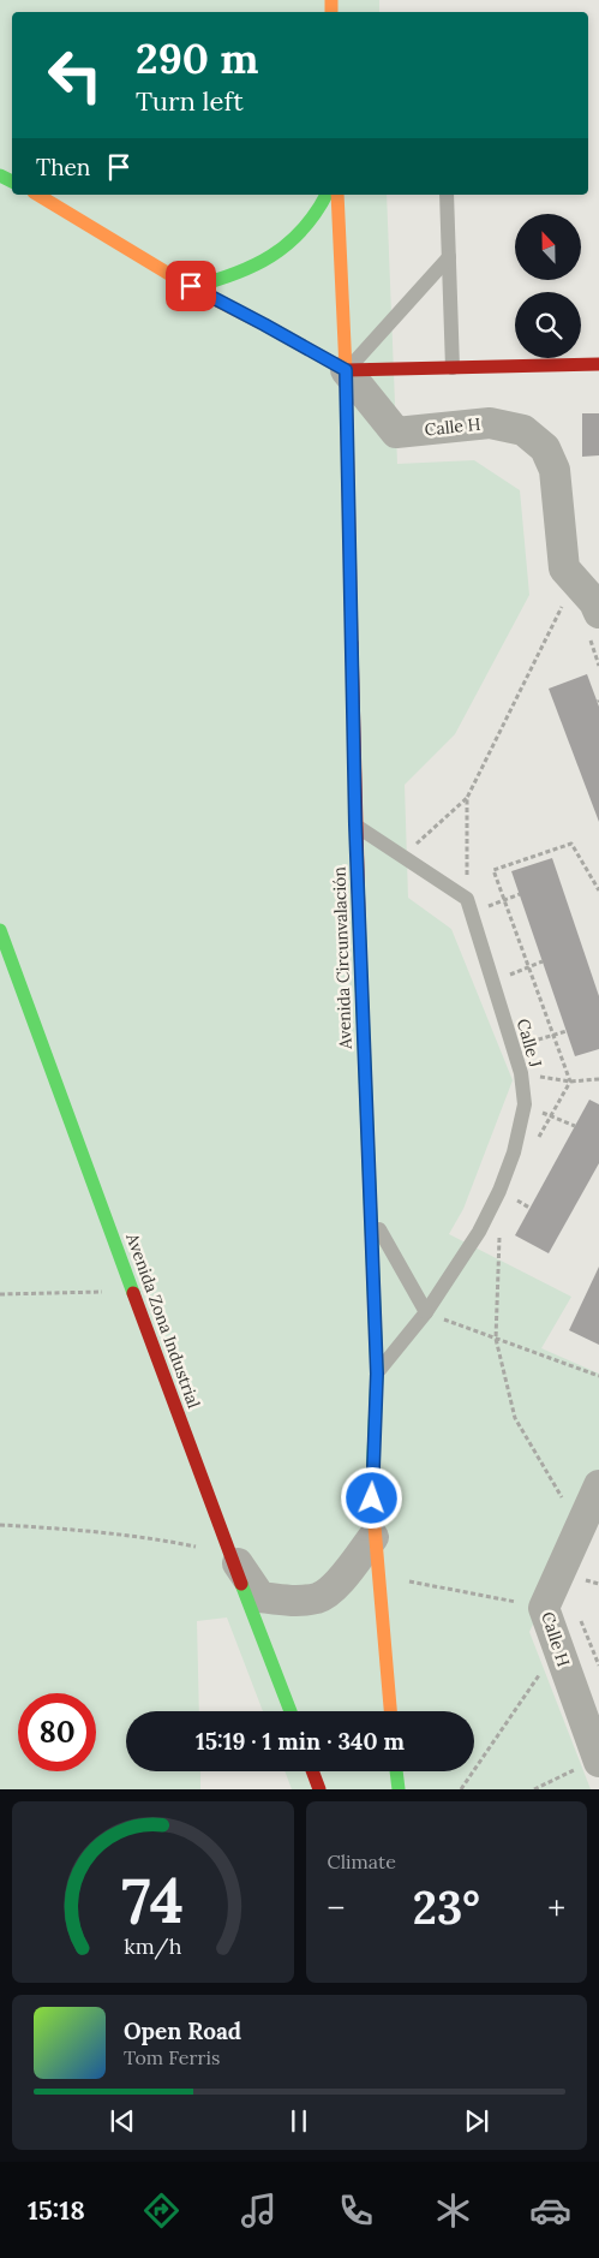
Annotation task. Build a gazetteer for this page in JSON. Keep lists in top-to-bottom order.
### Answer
{
  "streets": {
    "main road": ["Avenida Circunvalación", "Avenida Zona Industrial"],
    "street": ["Calle H"],
    "lane": ["Calle J"]
  },
  "crossings": [
    ["Calle H", "Avenida Circunvalación"],
    ["Avenida Circunvalación", "Calle J"]
  ],
  "north": "top",
  "page": {
    "turn": ["290 m", "Turn left"],
    "then": "Then",
    "limit": "80",
    "trip": "15:19 · 1 min · 340 m",
    "tile": "Climate",
    "heat": ["−", "23°", "+"],
    "song": ["Open Road", "Tom Ferris"],
    "tabs": "15:18",
    "gauge": ["74", "km/h"]
  }
}
